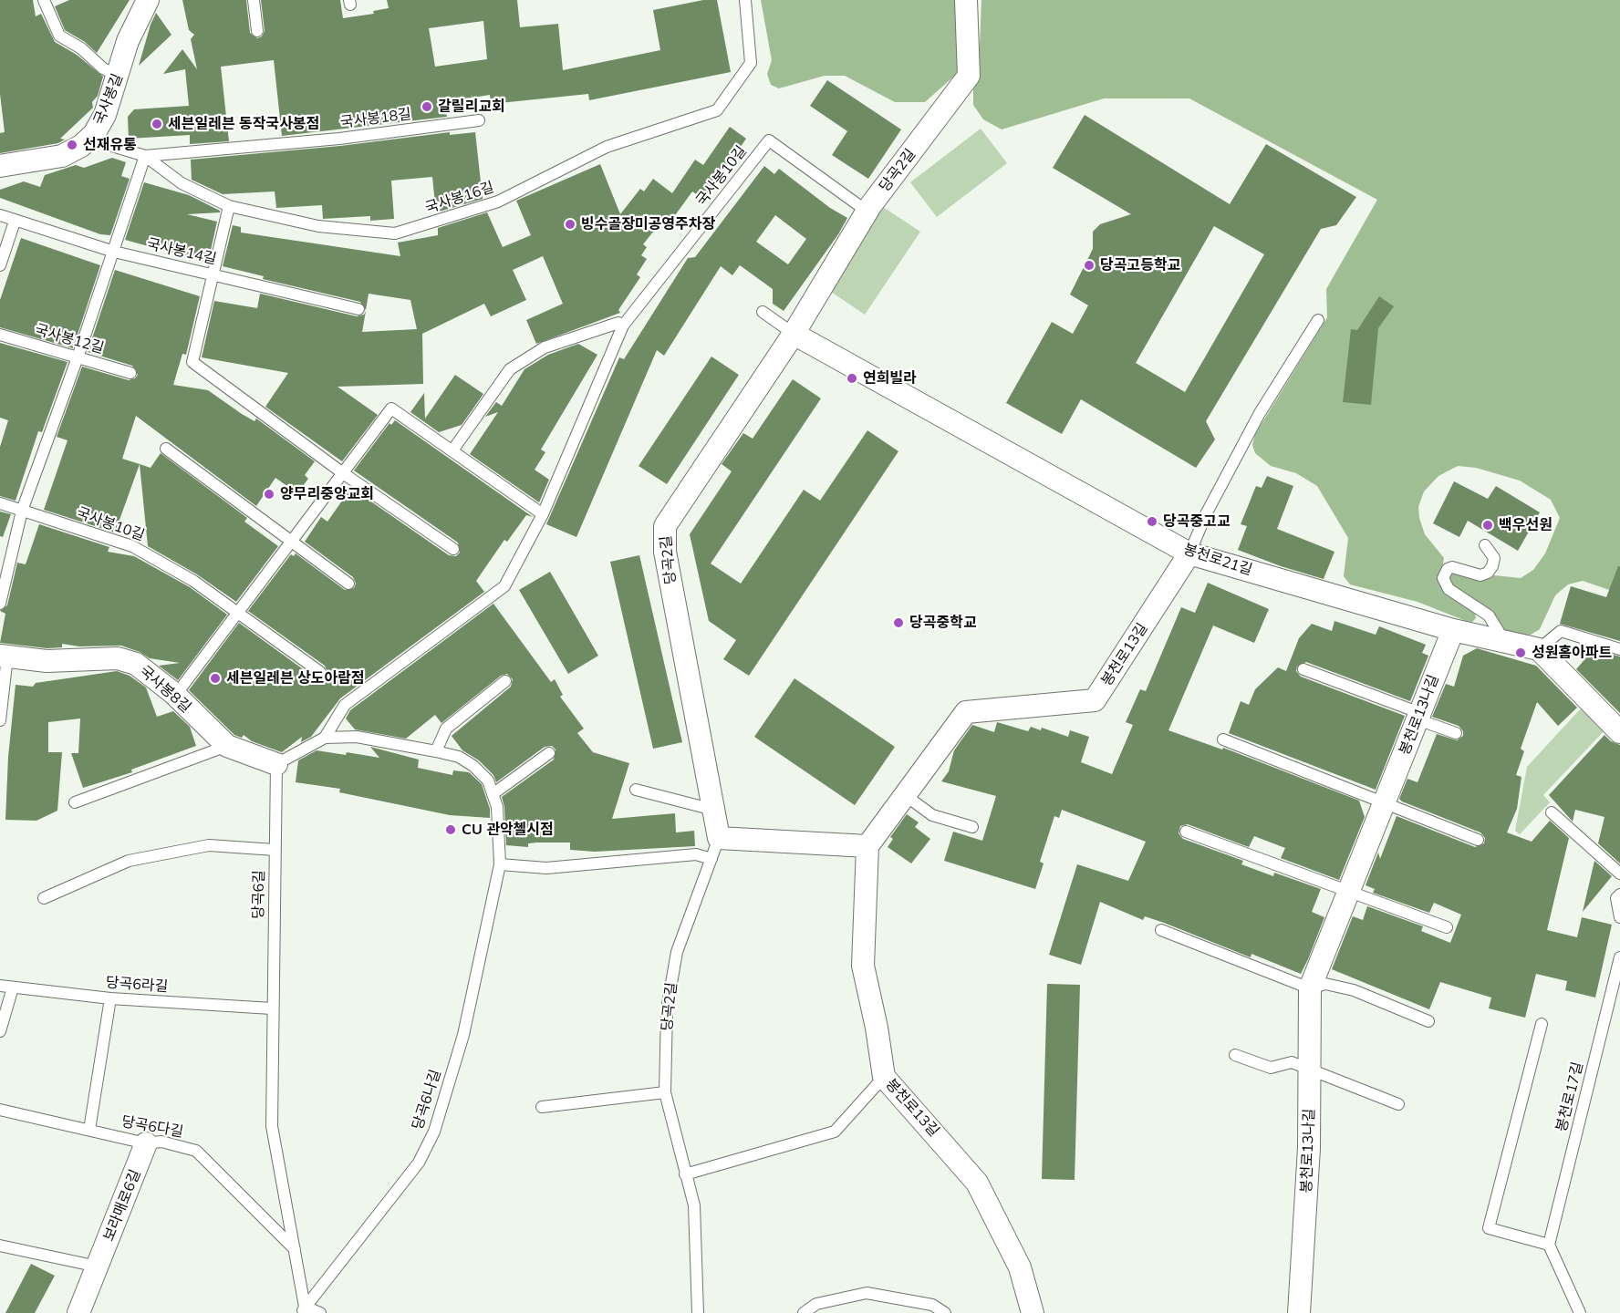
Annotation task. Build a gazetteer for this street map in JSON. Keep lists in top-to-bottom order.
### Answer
{
  "streets": {
    "street": [
      "국사봉길",
      "당곡2길",
      "봉천로21길",
      "봉천로13길",
      "국사봉8길",
      "봉천로13나길",
      "보라매로6길"
    ],
    "lane": [
      "국사봉18길",
      "국사봉10길",
      "국사봉16길",
      "국사봉14길",
      "국사봉12길",
      "당곡6길",
      "당곡6라길",
      "봉천로17길",
      "당곡6나길",
      "당곡6다길"
    ]
  },
  "crossings": [
    ["국사봉길", "국사봉16길"],
    ["국사봉18길", "국사봉16길"],
    ["당곡2길", "국사봉10길"],
    ["당곡2길", "봉천로21길"],
    ["국사봉10길", "당곡6나길"],
    ["봉천로21길", "봉천로13길"],
    ["봉천로21길", "봉천로13나길"],
    ["국사봉8길", "당곡6길"],
    ["당곡6길", "당곡6라길"],
    ["당곡6길", "당곡6나길"],
    ["당곡6길", "당곡6다길"],
    ["당곡6다길", "보라매로6길"]
  ],
  "places": [
    "갈릴리교회",
    "세븐일레븐 동작국사봉점",
    "선재유통",
    "빙수골장미공영주차장",
    "당곡고등학교",
    "연희빌라",
    "양무리중앙교회",
    "당곡중고교",
    "백우선원",
    "당곡중학교",
    "성원홈아파트",
    "세븐일레븐 상도아람점",
    "CU 관악첼시점"
  ]
}
